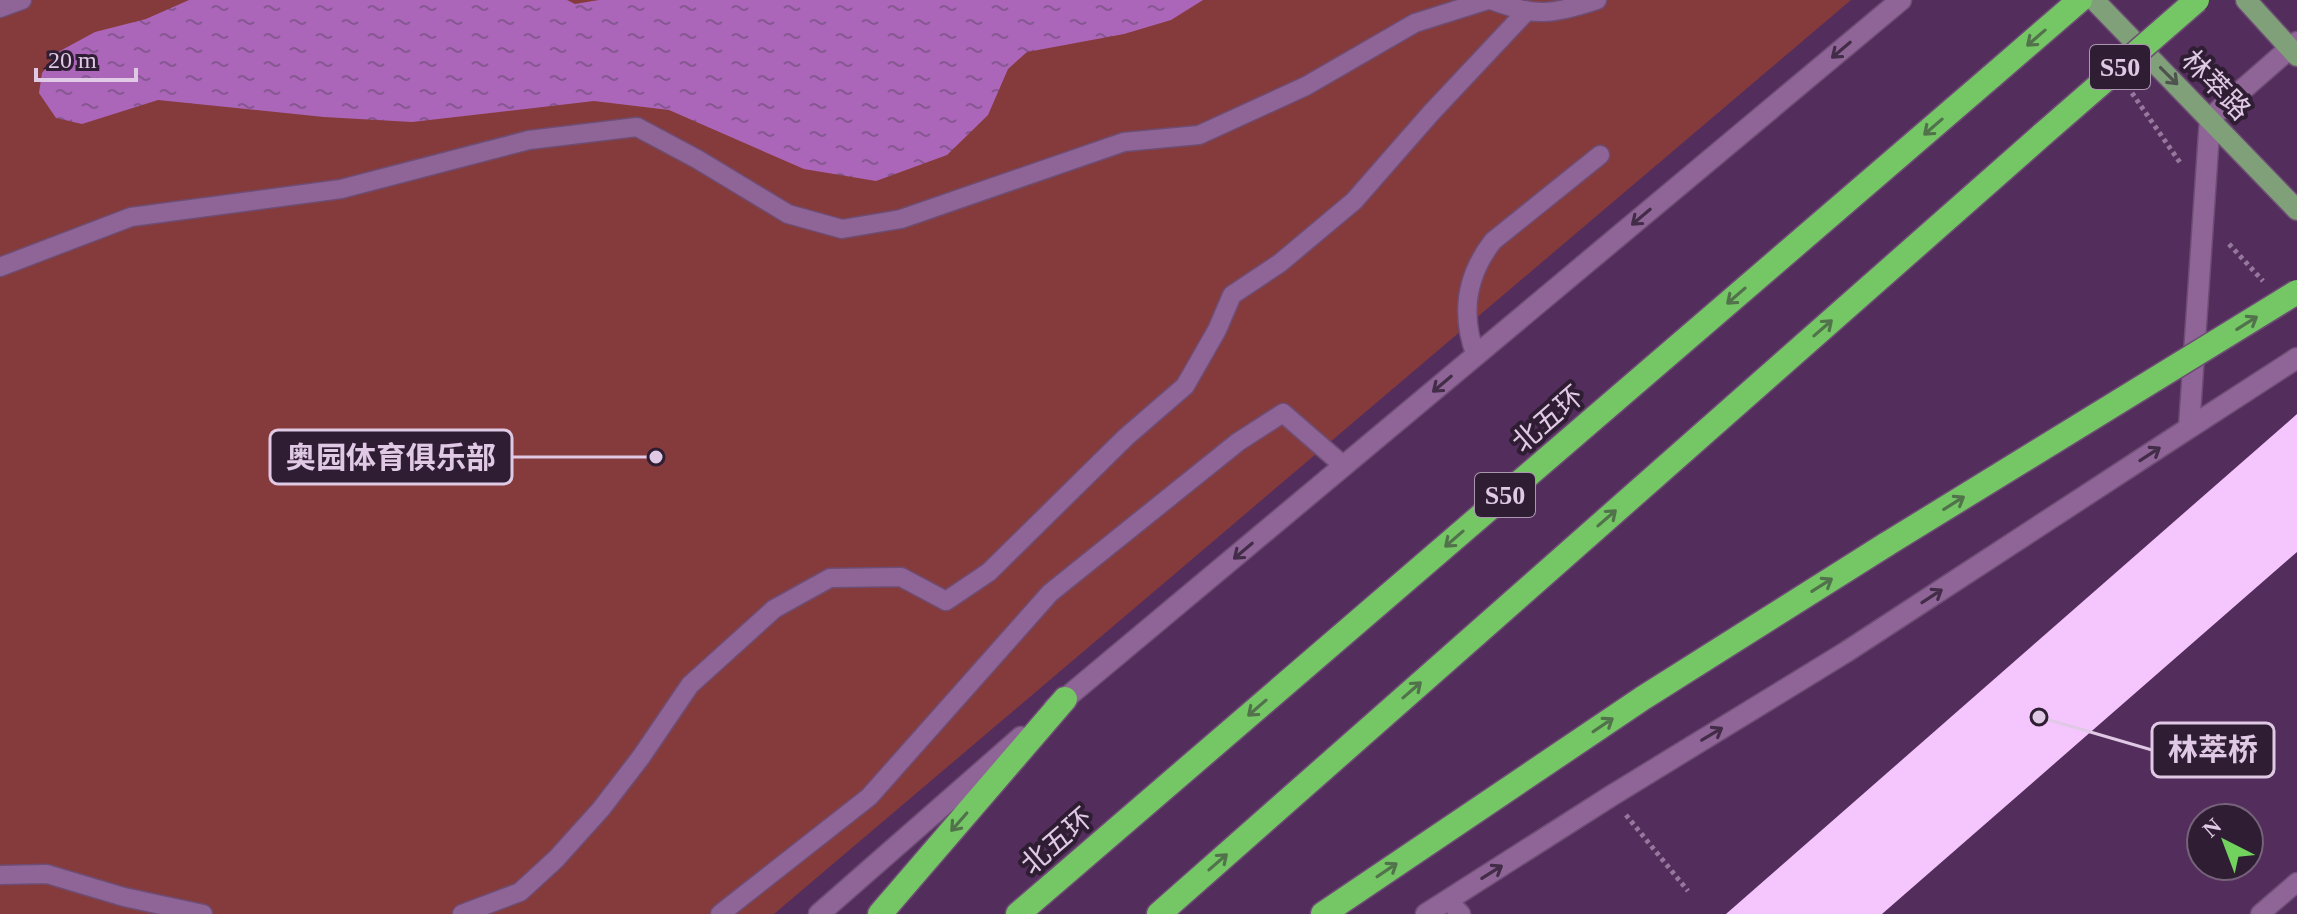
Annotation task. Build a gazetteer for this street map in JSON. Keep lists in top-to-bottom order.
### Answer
{
  "streets": {
    "highway": ["S50", "北五环"],
    "main road": ["林萃路"]
  },
  "places": ["奥园体育俱乐部", "林萃桥"],
  "scale_bar": "20 m",
  "north": "top left"
}
